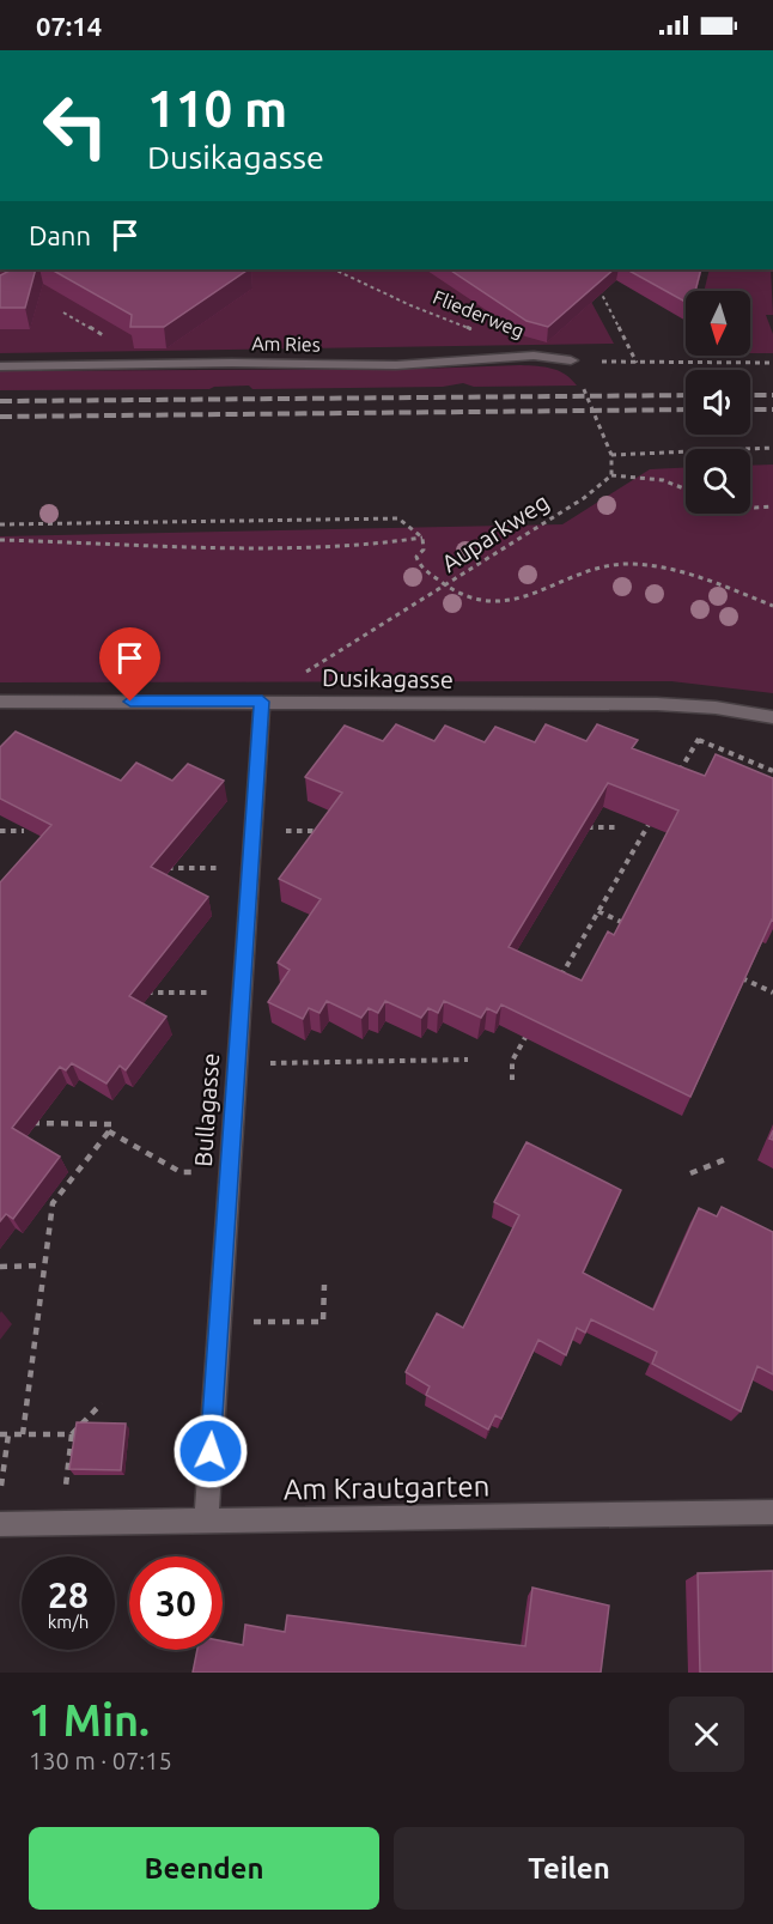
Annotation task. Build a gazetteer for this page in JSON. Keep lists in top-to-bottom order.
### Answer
{
  "streets": {
    "street": [
      "Am Ries",
      "Dusikagasse",
      "Bullagasse",
      "Am Krautgarten"
    ],
    "path": ["Fliederweg", "Auparkweg"]
  },
  "crossings": [
    ["Dusikagasse", "Bullagasse"],
    ["Bullagasse", "Am Krautgarten"]
  ],
  "north": "bottom",
  "page": {
    "status": "07:14",
    "turn": ["110 m", "Dusikagasse"],
    "then": "Dann",
    "speed": "28 km/h",
    "limit": "30",
    "heading": ["1 Min.", "130 m · 07:15"],
    "buttons": ["Beenden", "Teilen"]
  }
}
